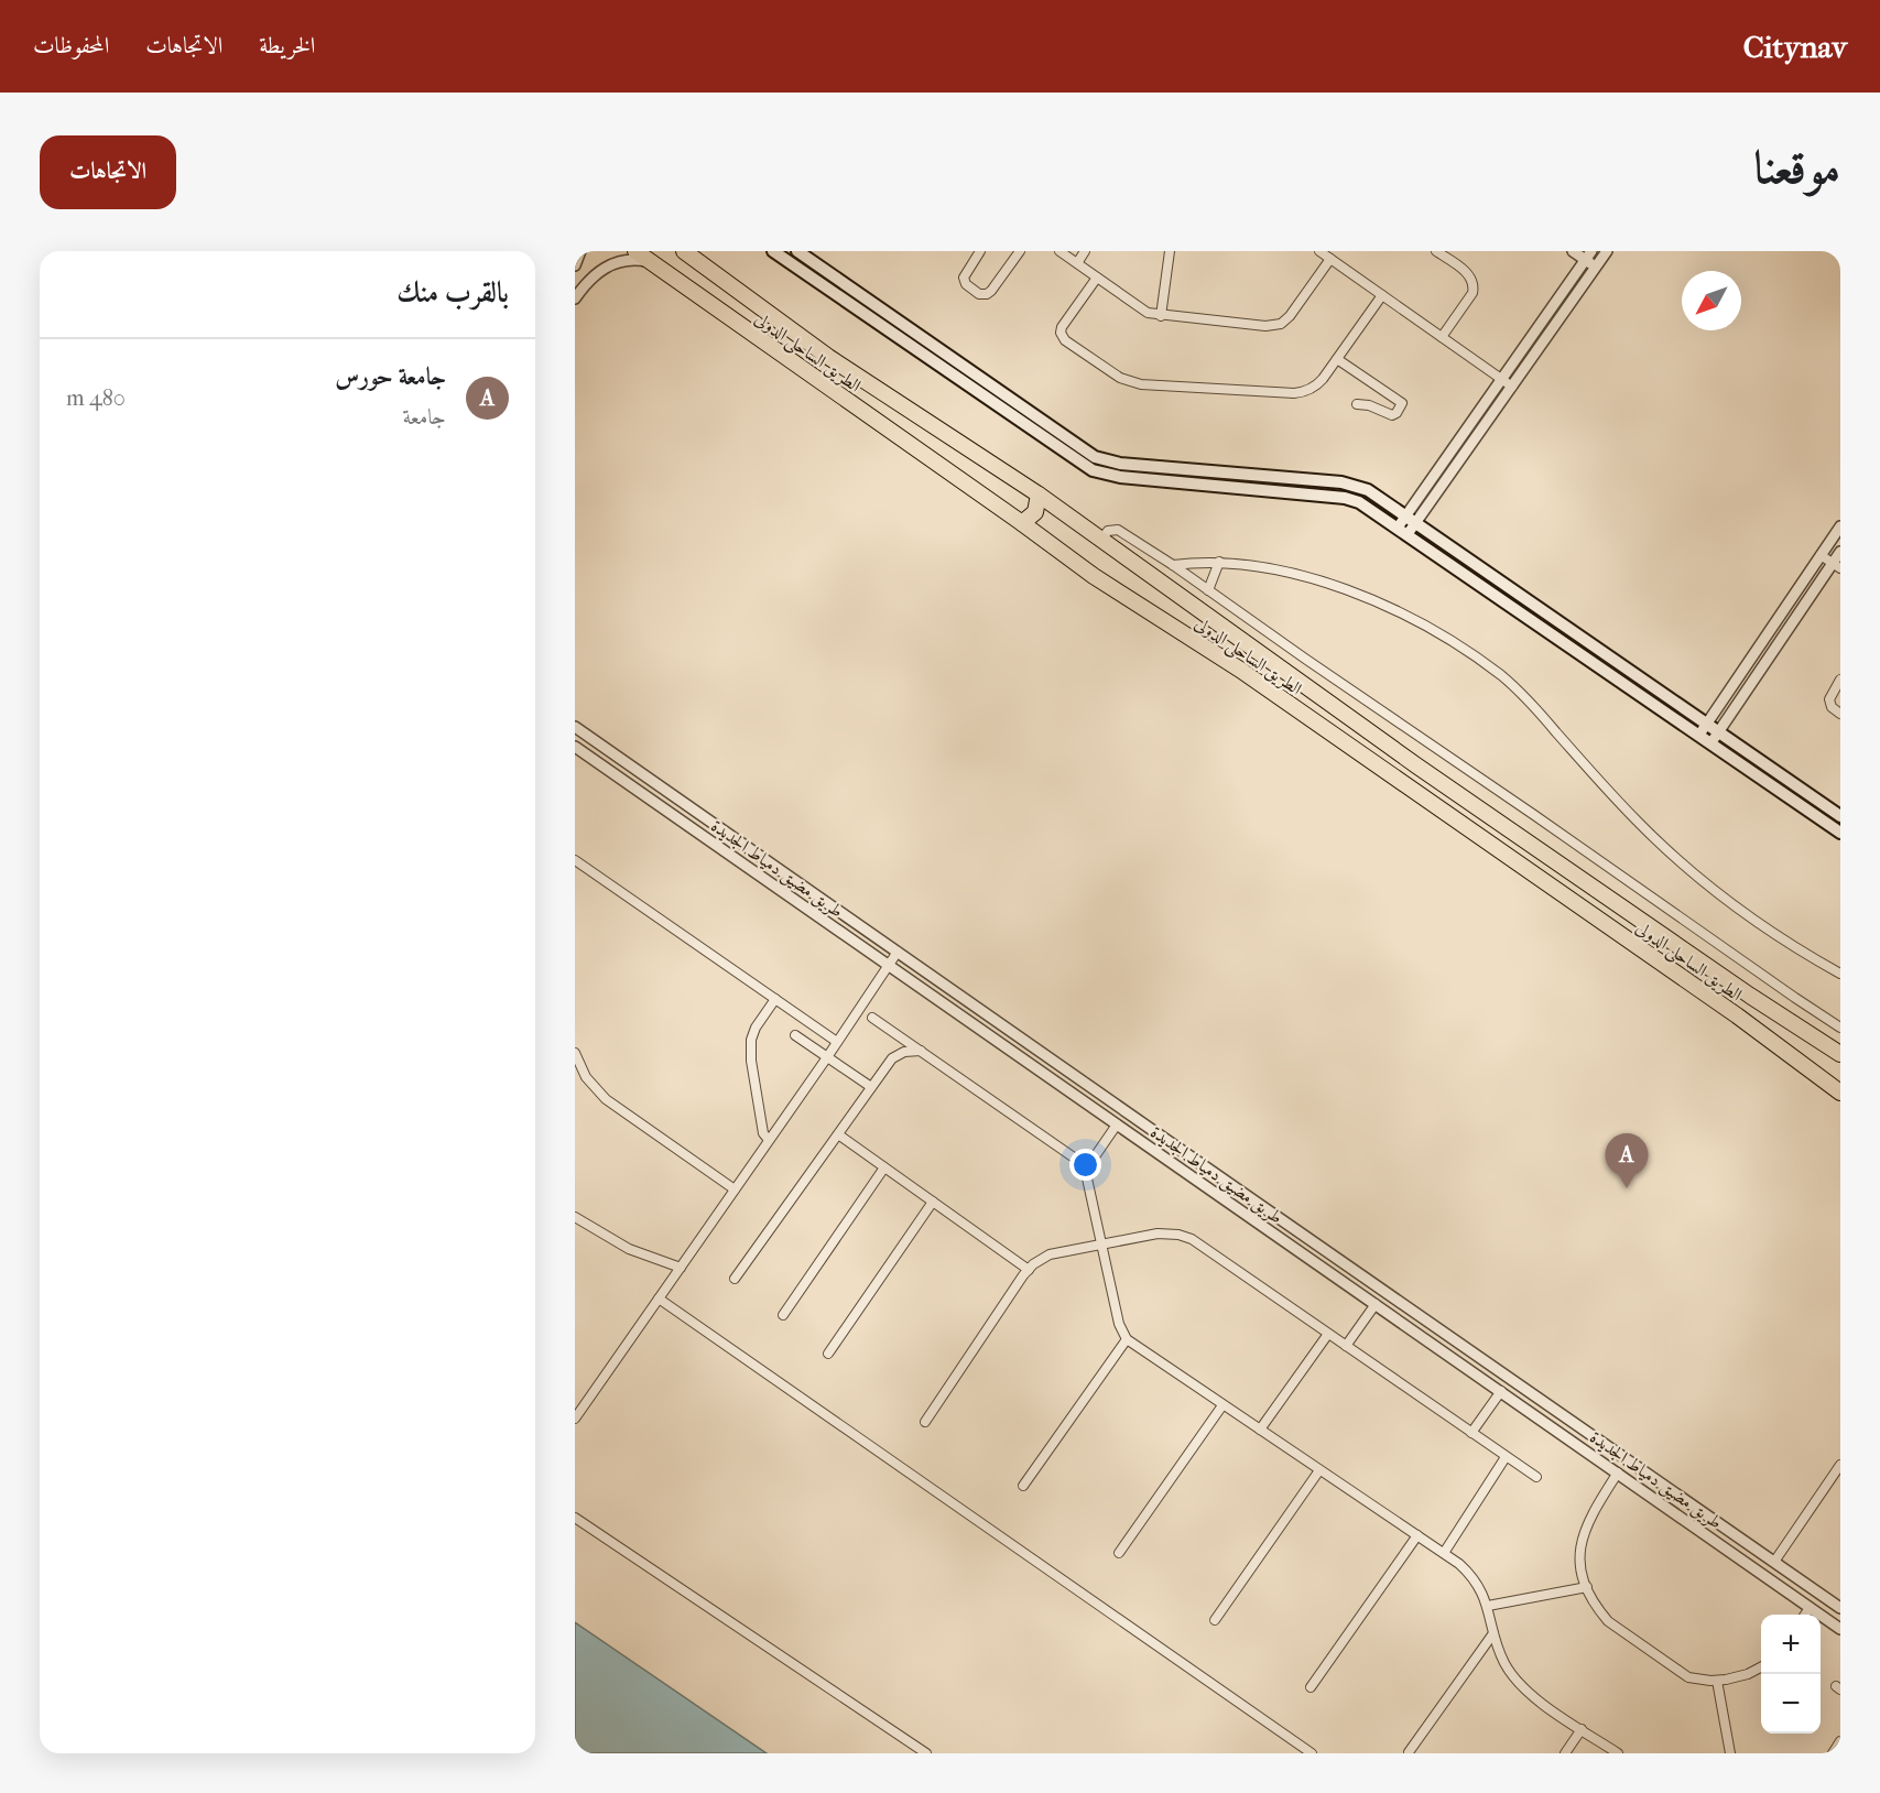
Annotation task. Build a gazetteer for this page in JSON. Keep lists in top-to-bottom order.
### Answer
{
  "streets": {
    "highway": ["الطريق الساحلى الدولى"],
    "street": ["طريق مضيق دمياط الجديدة"]
  },
  "north": "bottom left",
  "page": {
    "header": "Citynav",
    "nav": ["الخريطة", "الاتجاهات", "المحفوظات"],
    "title": "موقعنا",
    "buttons": "الاتجاهات",
    "heading": "بالقرب منك",
    "list": [
      {
        "mark": "A",
        "name": "جامعة حورس",
        "note": "جامعة",
        "value": "480 m"
      }
    ],
    "pins": "A",
    "map_buttons": ["+", "−"]
  }
}
